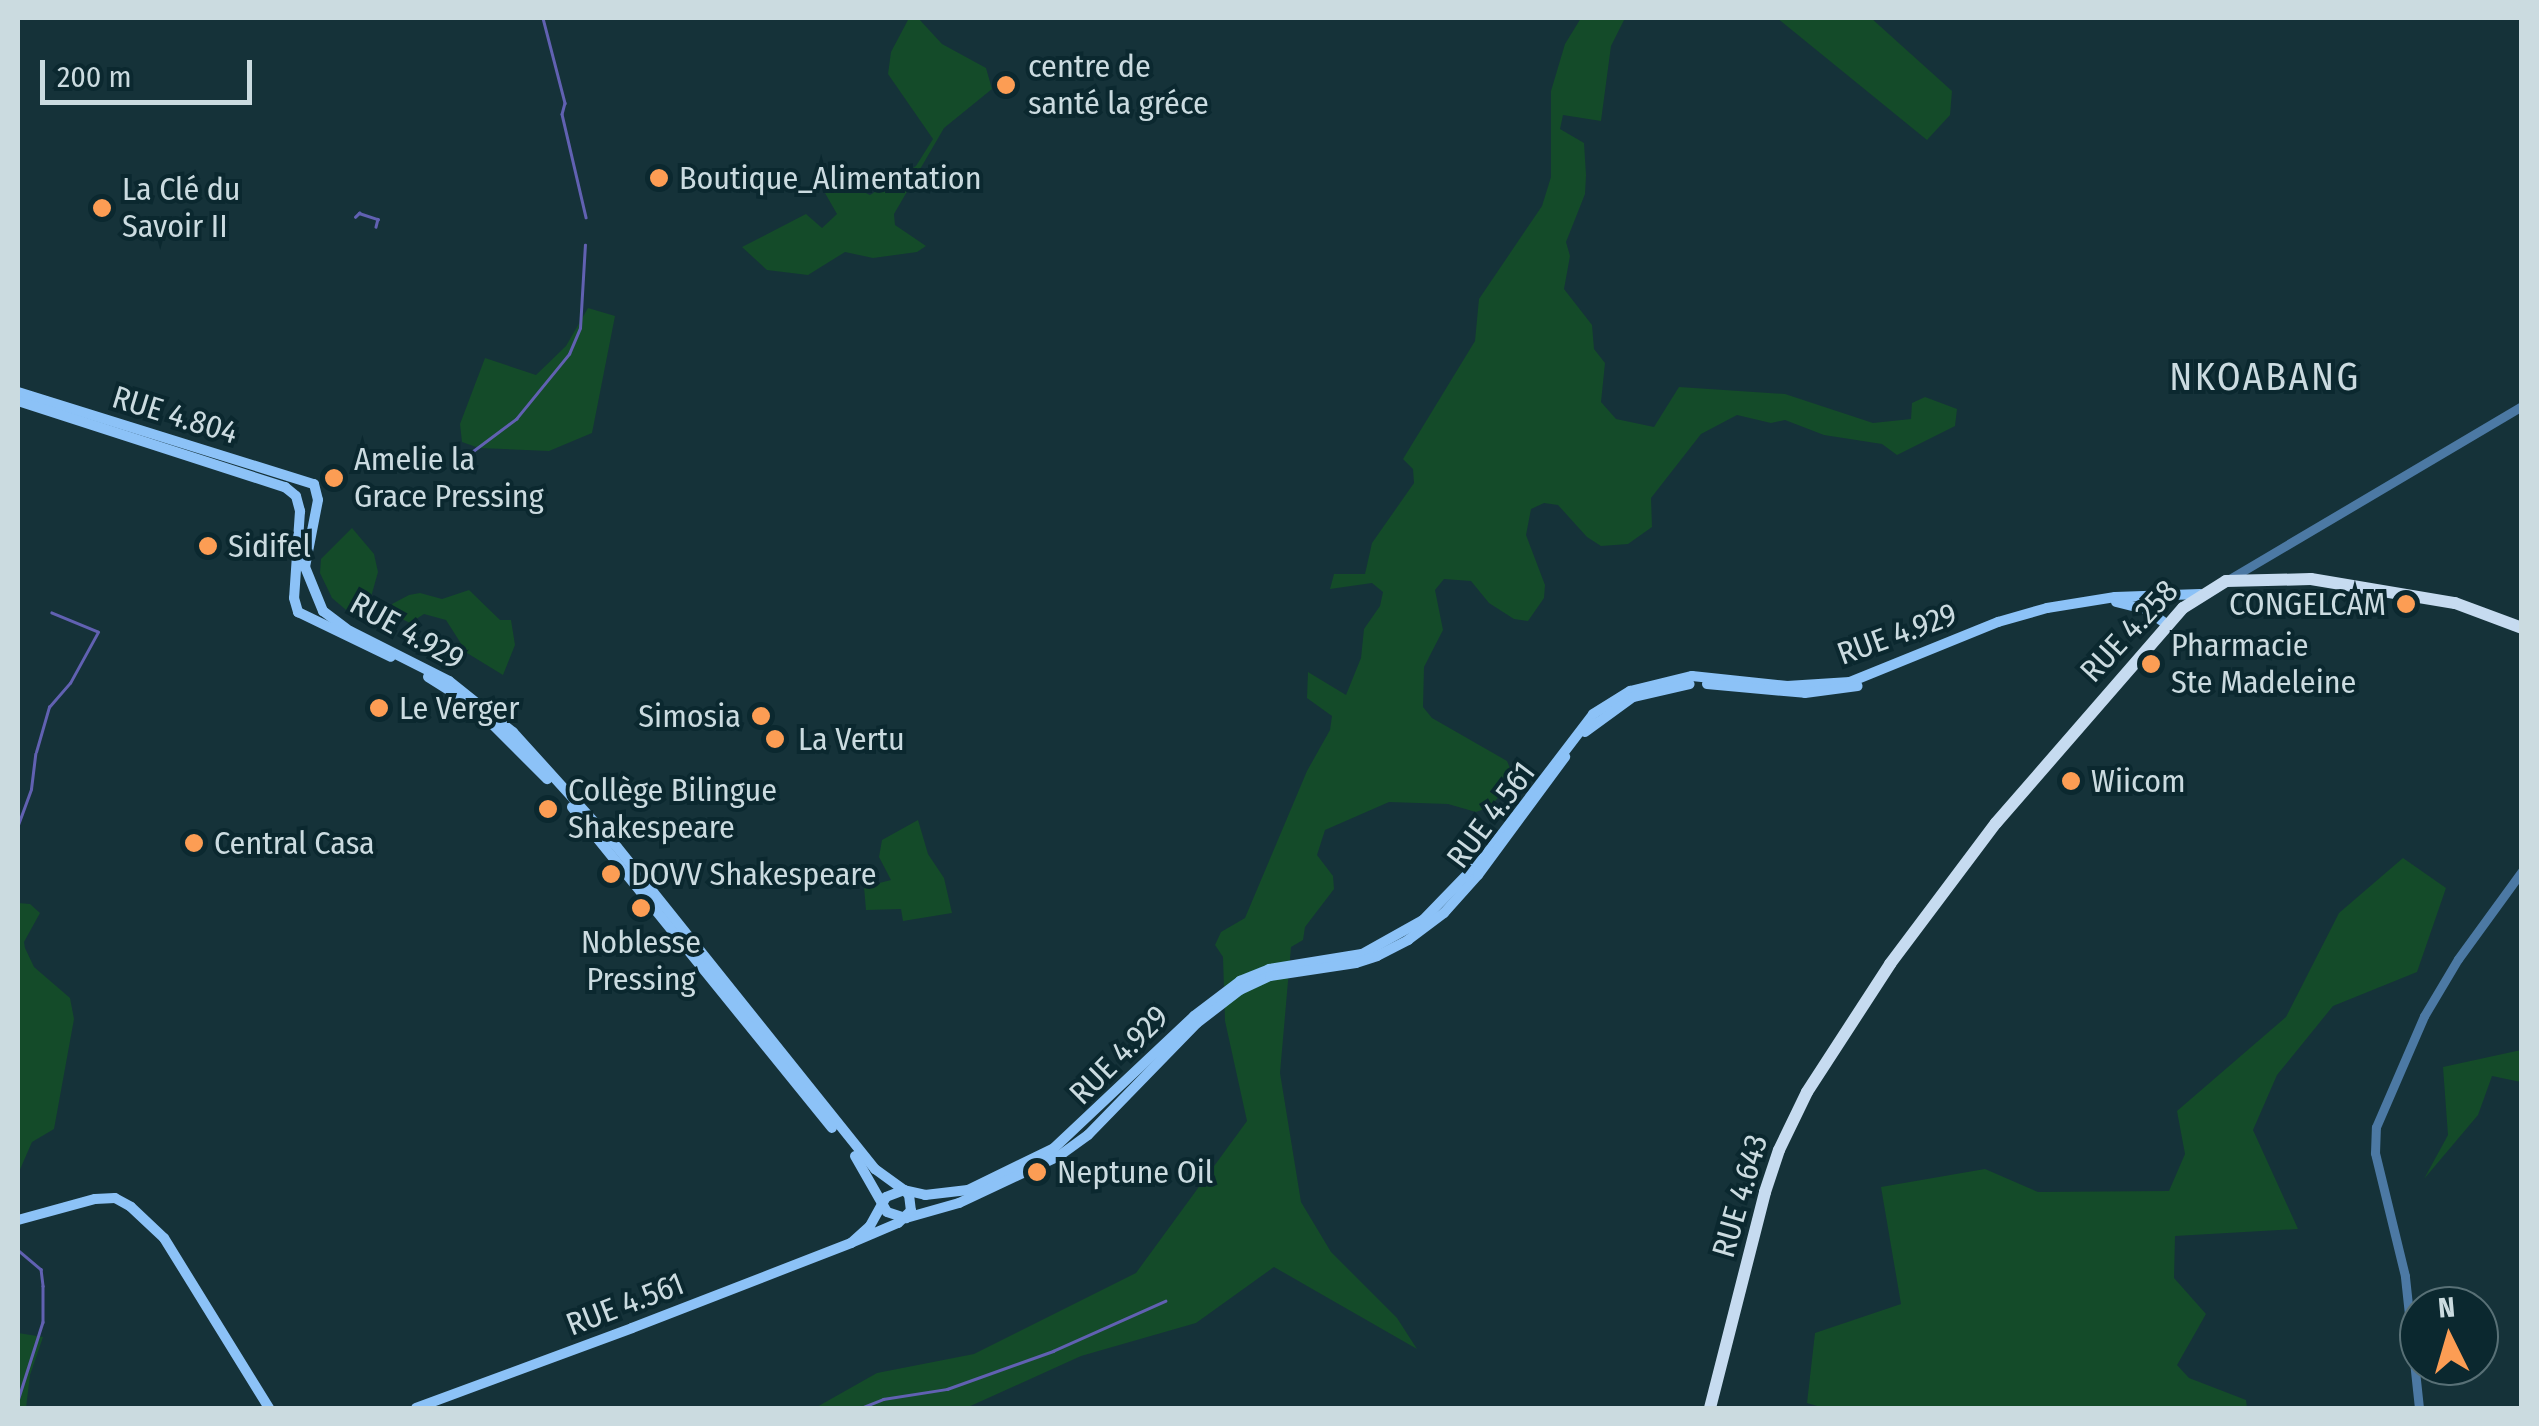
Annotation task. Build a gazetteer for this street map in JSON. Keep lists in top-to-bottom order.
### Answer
{
  "streets": {
    "highway": ["RUE 4.258", "RUE 4.643"],
    "main road": ["RUE 4.804", "RUE 4.929", "RUE 4.561"]
  },
  "crossings": [
    ["RUE 4.804", "RUE 4.929"],
    ["RUE 4.929", "RUE 4.258"],
    ["RUE 4.258", "RUE 4.561"],
    ["RUE 4.258", "RUE 4.643"]
  ],
  "districts": ["NKOABANG"],
  "places": [
    "centre de santé la gréce",
    "Boutique_Alimentation",
    "La Clé du Savoir II",
    "Amelie la Grace Pressing",
    "Sidifel",
    "CONGELCAM",
    "Pharmacie Ste Madeleine",
    "Le Verger",
    "Simosia",
    "La Vertu",
    "Wiicom",
    "Collège Bilingue Shakespeare",
    "Central Casa",
    "DOVV Shakespeare",
    "Noblesse Pressing",
    "Neptune Oil"
  ],
  "scale_bar": "200 m",
  "north": "top"
}
